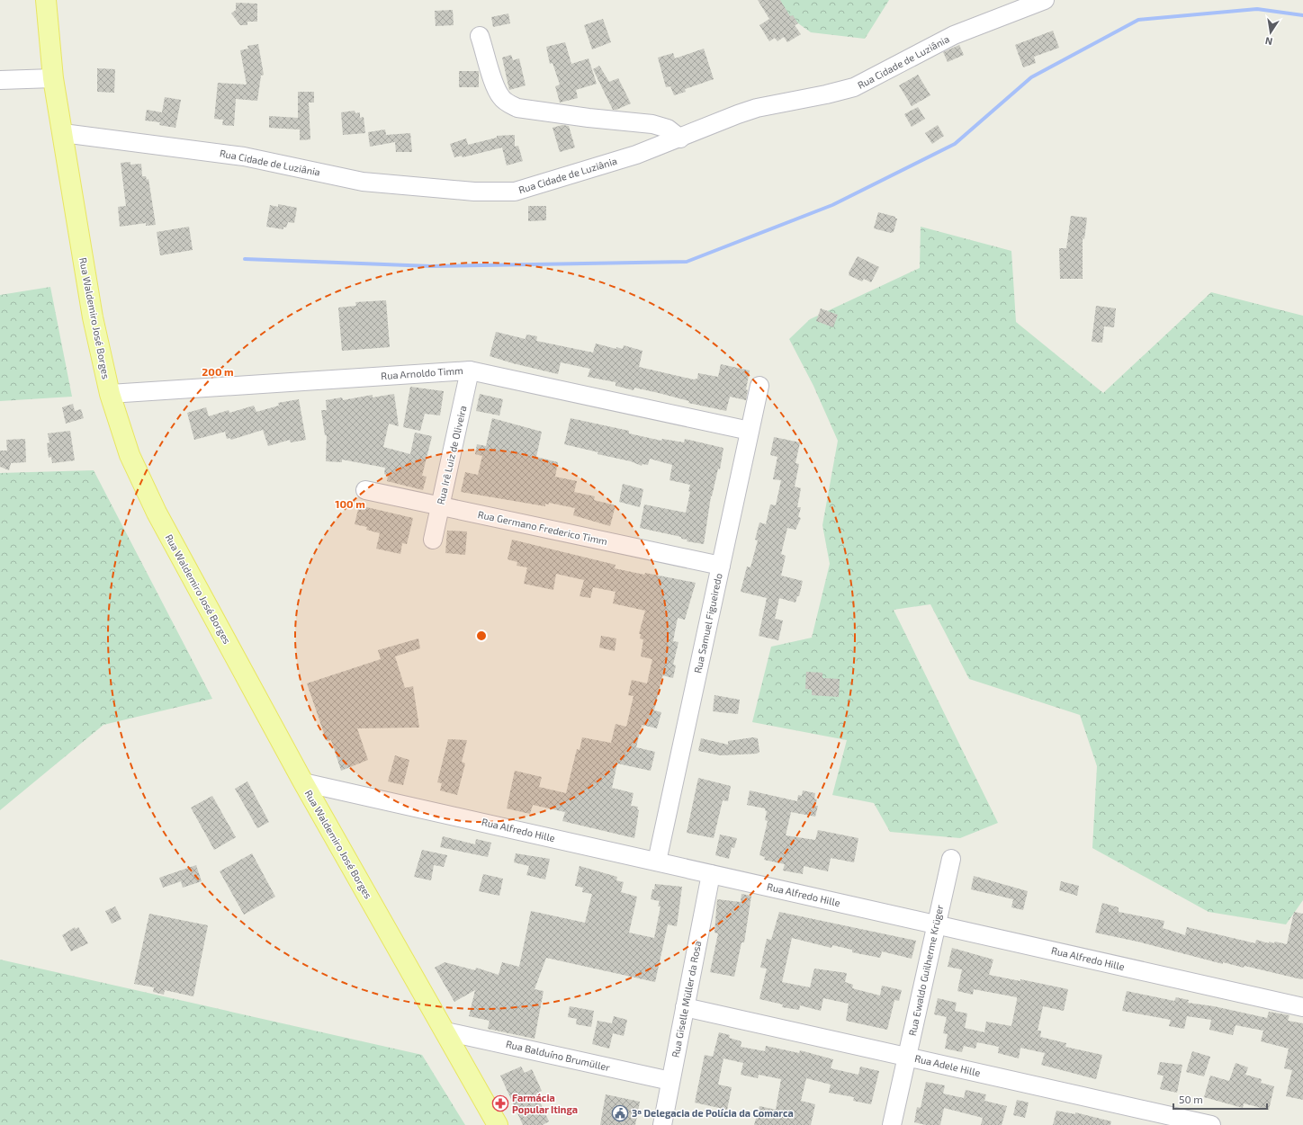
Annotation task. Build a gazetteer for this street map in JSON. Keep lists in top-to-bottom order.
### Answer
{
  "streets": {
    "main road": ["Rua Waldemiro José Borges"],
    "street": [
      "Rua Cidade de Luziânia",
      "Rua Arnoldo Timm",
      "Rua Irê Luiz de Oliveira",
      "Rua Germano Frederico Timm",
      "Rua Samuel Figueiredo",
      "Rua Alfredo Hille",
      "Rua Ewaldo Guilherme Krüger",
      "Rua Giselle Müller da Rosa",
      "Rua Balduíno Brumüller",
      "Rua Adele Hille"
    ]
  },
  "crossings": [
    ["Rua Cidade de Luziânia", "Rua Waldemiro José Borges"],
    ["Rua Waldemiro José Borges", "Rua Arnoldo Timm"],
    ["Rua Waldemiro José Borges", "Rua Alfredo Hille"],
    ["Rua Waldemiro José Borges", "Rua Balduíno Brumüller"],
    ["Rua Arnoldo Timm", "Rua Irê Luiz de Oliveira"],
    ["Rua Arnoldo Timm", "Rua Samuel Figueiredo"],
    ["Rua Irê Luiz de Oliveira", "Rua Germano Frederico Timm"],
    ["Rua Germano Frederico Timm", "Rua Samuel Figueiredo"],
    ["Rua Samuel Figueiredo", "Rua Alfredo Hille"],
    ["Rua Alfredo Hille", "Rua Ewaldo Guilherme Krüger"],
    ["Rua Alfredo Hille", "Rua Giselle Müller da Rosa"],
    ["Rua Ewaldo Guilherme Krüger", "Rua Adele Hille"],
    ["Rua Giselle Müller da Rosa", "Rua Balduíno Brumüller"],
    ["Rua Giselle Müller da Rosa", "Rua Adele Hille"]
  ],
  "places": {
    "pharmacy": ["Farmácia Popular Itinga"],
    "public building": ["3ª Delegacia de Polícia da Comarca"]
  },
  "scale_bar": "50 m",
  "north": "bottom",
  "rings": ["200 m", "100 m"]
}
